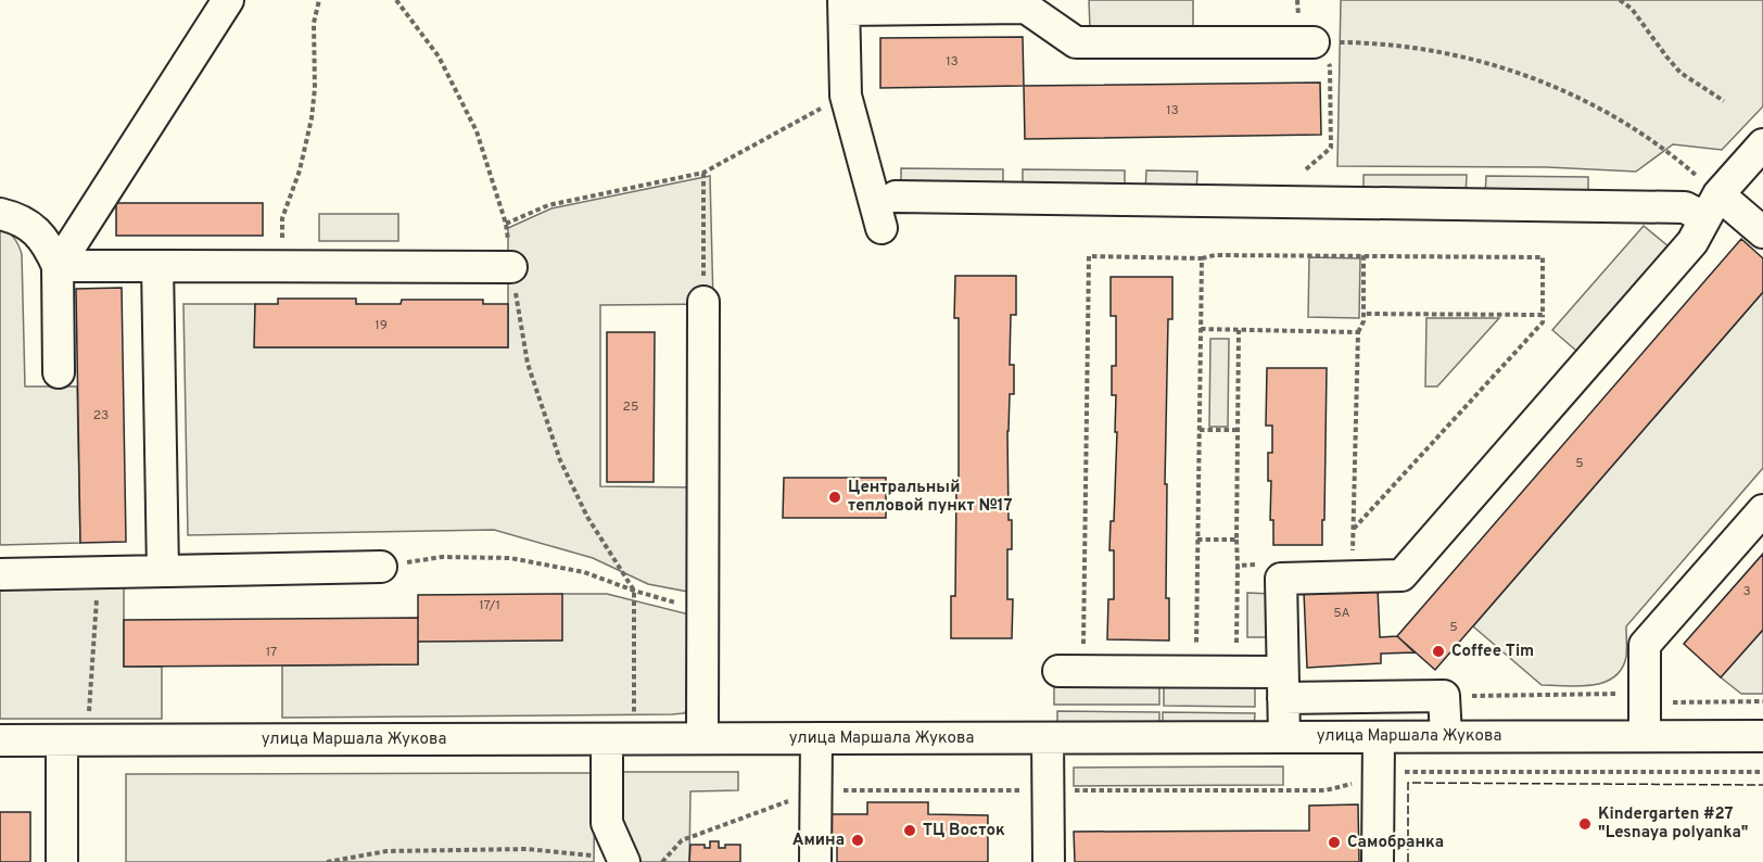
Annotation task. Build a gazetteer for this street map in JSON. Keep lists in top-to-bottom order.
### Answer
{
  "streets": {
    "street": ["улица Маршала Жукова"]
  },
  "places": [
    "Центральный тепловой пункт №17",
    "Coffee Tim",
    "Kindergarten #27 \"Lesnaya polyanka\"",
    "ТЦ Восток",
    "Амина",
    "Самобранка"
  ],
  "house_numbers": [
    "13",
    "13",
    "19",
    "25",
    "23",
    "5",
    "3",
    "17/1",
    "5А",
    "5",
    "17"
  ]
}
